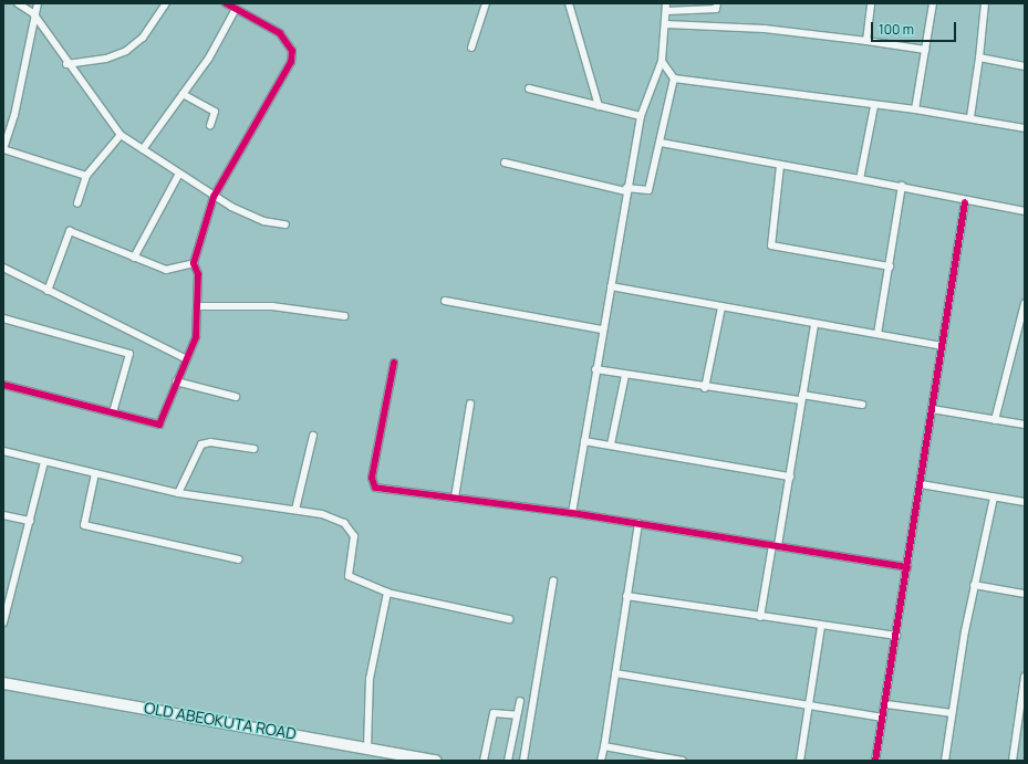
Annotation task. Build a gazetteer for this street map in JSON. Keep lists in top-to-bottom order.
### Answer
{
  "streets": {
    "highway": ["OLD ABEOKUTA ROAD"]
  },
  "scale_bar": "100 m"
}
